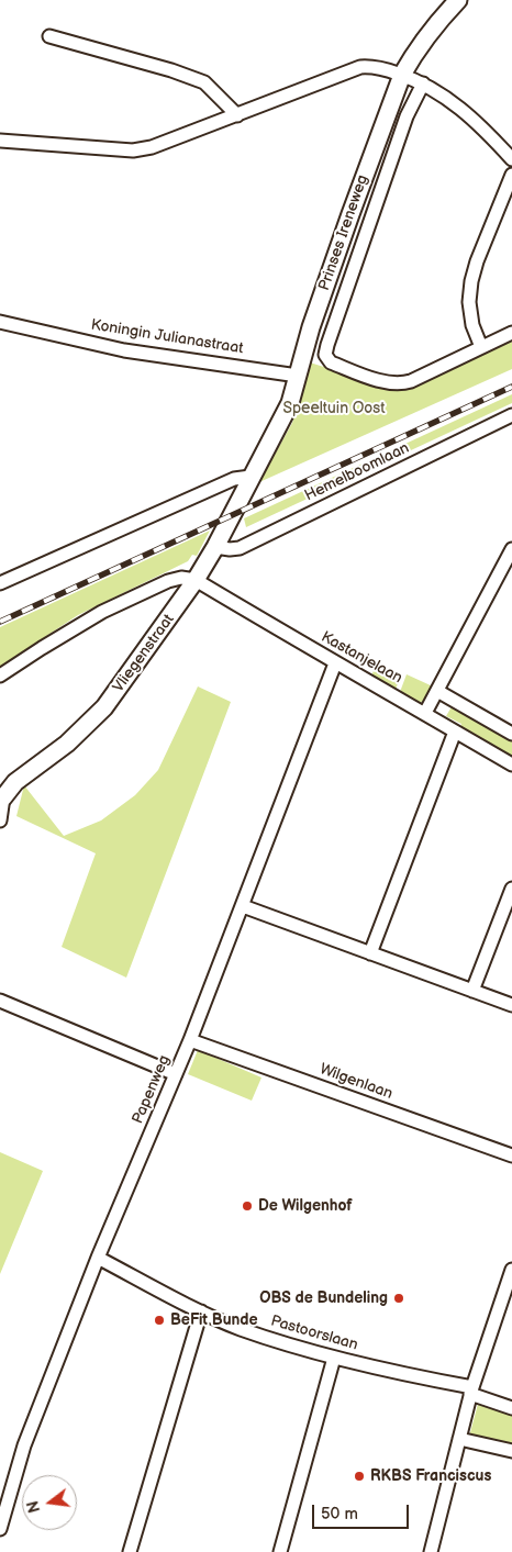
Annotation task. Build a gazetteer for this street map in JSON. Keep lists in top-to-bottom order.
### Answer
{
  "streets": {
    "main road": ["Prinses Ireneweg", "Vliegenstraat"],
    "street": [
      "Koningin Julianastraat",
      "Hemelboomlaan",
      "Kastanjelaan",
      "Wilgenlaan",
      "Papenweg",
      "Pastoorslaan"
    ]
  },
  "crossings": [
    ["Prinses Ireneweg", "Koningin Julianastraat"],
    ["Prinses Ireneweg", "Vliegenstraat"],
    ["Hemelboomlaan", "Vliegenstraat"],
    ["Vliegenstraat", "Kastanjelaan"],
    ["Kastanjelaan", "Papenweg"],
    ["Wilgenlaan", "Papenweg"],
    ["Papenweg", "Pastoorslaan"]
  ],
  "parks": ["Speeltuin Oost"],
  "places": [
    "De Wilgenhof",
    "OBS de Bundeling",
    "BeFit Bunde",
    "RKBS Franciscus"
  ],
  "scale_bar": "50 m",
  "north": "left"
}
